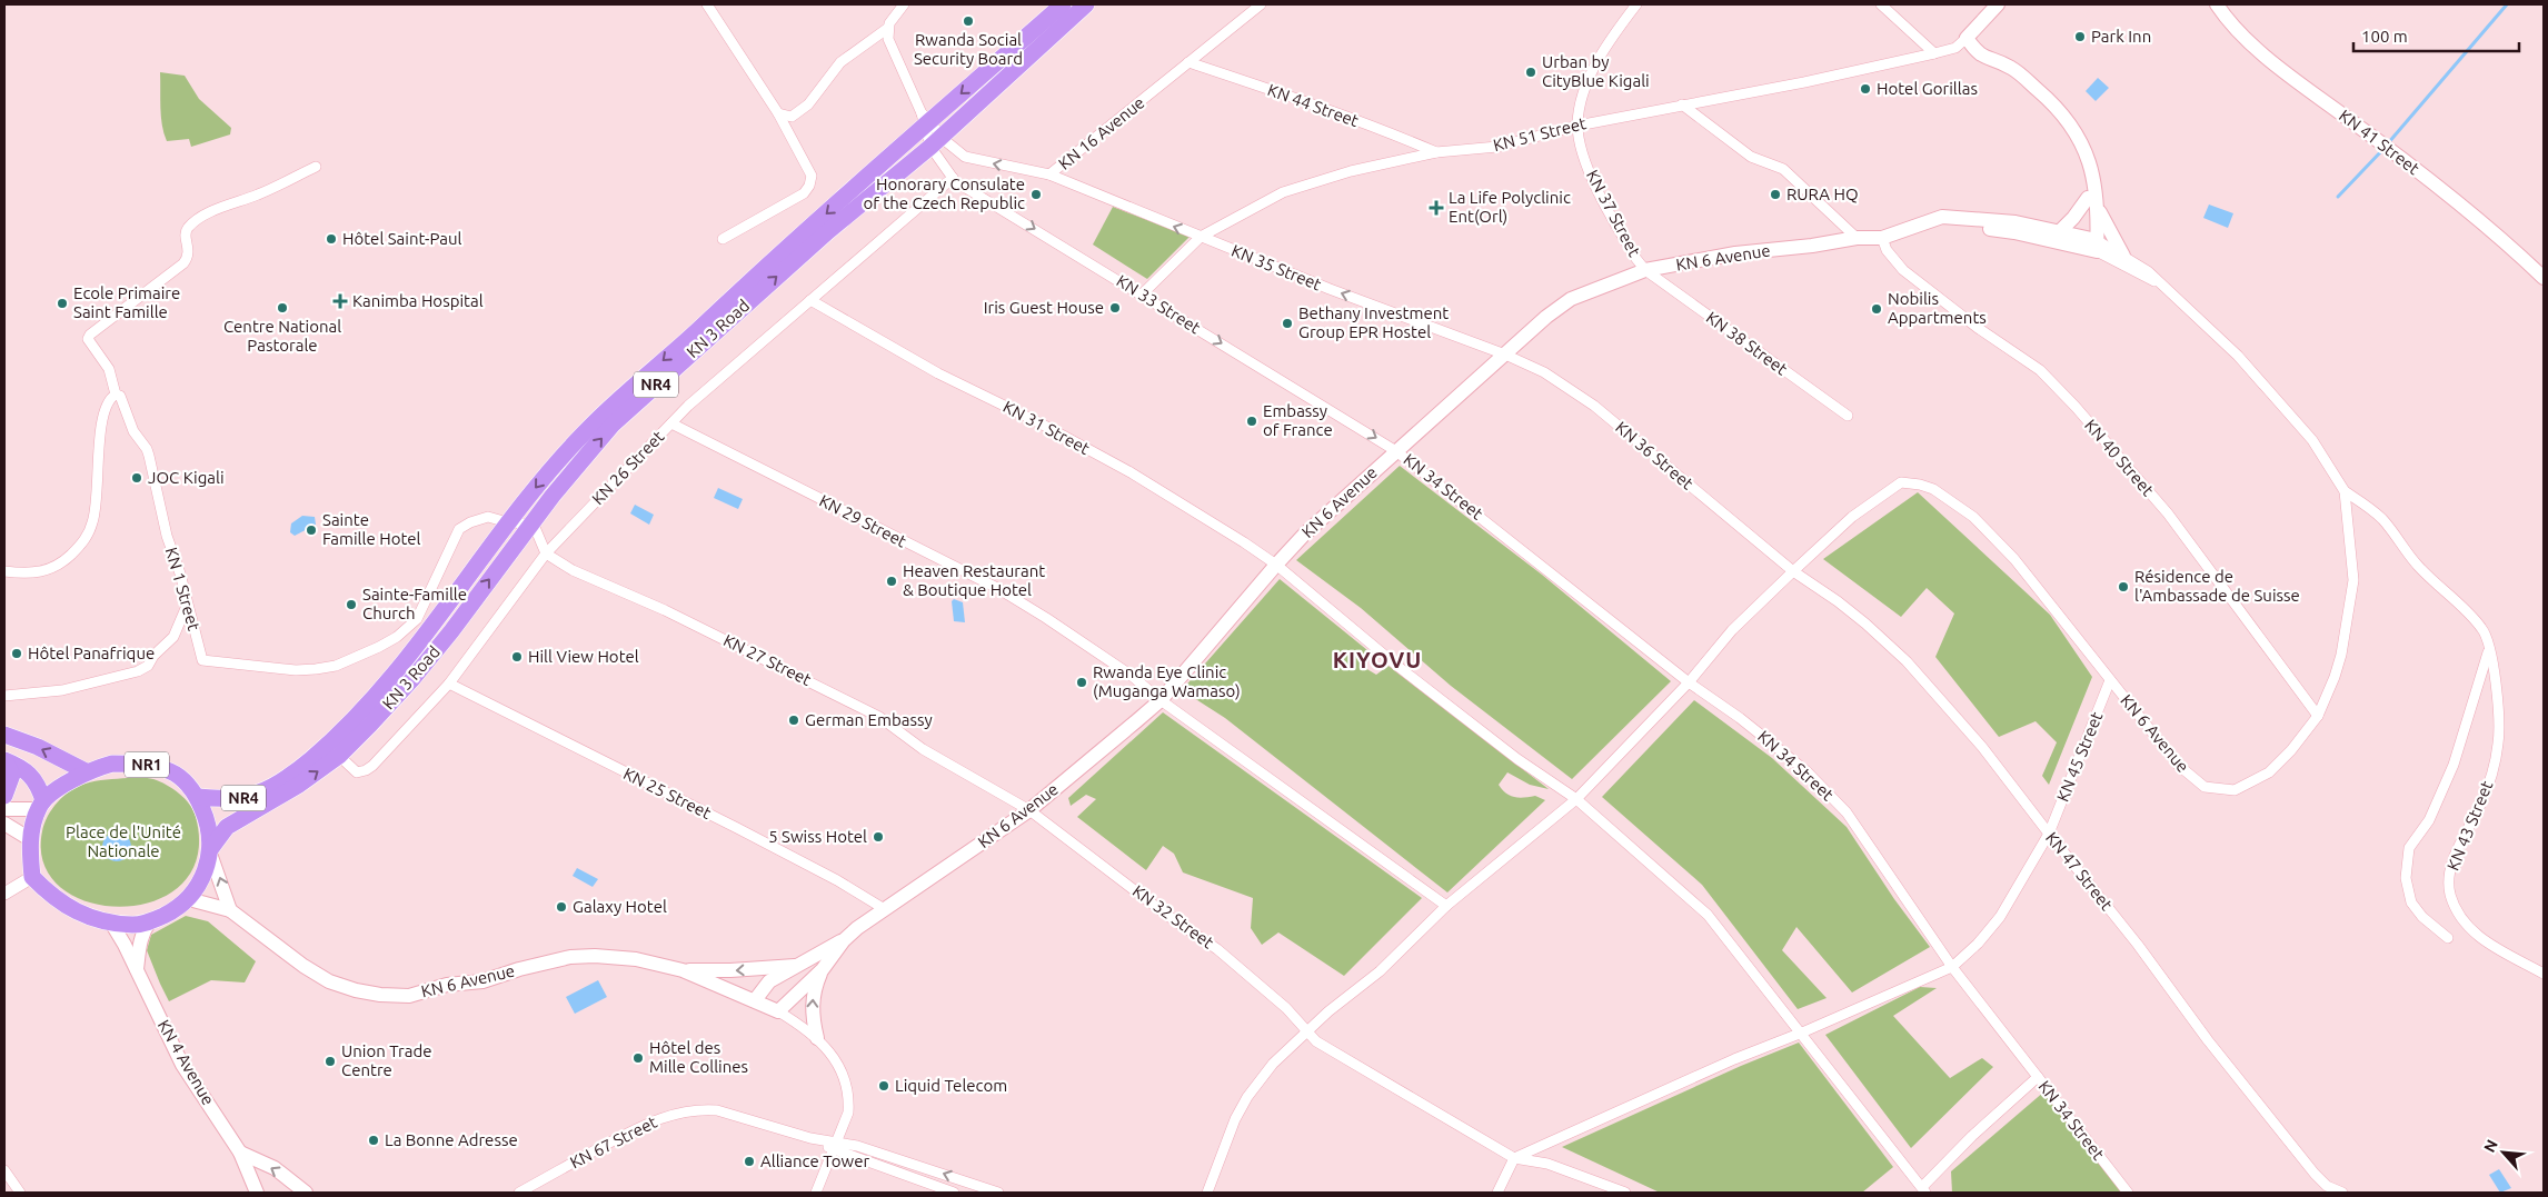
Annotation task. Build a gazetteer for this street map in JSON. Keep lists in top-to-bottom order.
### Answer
{
  "streets": {
    "highway": ["KN 3 Road", "NR4", "NR1"],
    "main road": ["KN 41 Street", "KN 6 Avenue", "KN 4 Avenue"],
    "street": [
      "KN 44 Street",
      "KN 16 Avenue",
      "KN 51 Street",
      "KN 37 Street",
      "KN 35 Street",
      "KN 33 Street",
      "KN 38 Street",
      "KN 31 Street",
      "KN 36 Street",
      "KN 40 Street",
      "KN 26 Street",
      "KN 34 Street",
      "KN 29 Street",
      "KN 1 Street",
      "KN 27 Street",
      "KN 45 Street",
      "KN 25 Street",
      "KN 43 Street",
      "KN 47 Street",
      "KN 32 Street",
      "KN 67 Street"
    ]
  },
  "crossings": [
    ["KN 44 Street", "KN 16 Avenue"],
    ["KN 44 Street", "KN 51 Street"],
    ["KN 16 Avenue", "KN 35 Street"],
    ["KN 16 Avenue", "KN 33 Street"],
    ["KN 16 Avenue", "KN 3 Road"],
    ["KN 51 Street", "KN 37 Street"],
    ["KN 51 Street", "KN 35 Street"],
    ["KN 51 Street", "KN 33 Street"],
    ["KN 37 Street", "KN 6 Avenue"],
    ["KN 37 Street", "KN 38 Street"],
    ["KN 6 Avenue", "KN 35 Street"],
    ["KN 6 Avenue", "KN 33 Street"],
    ["KN 6 Avenue", "KN 3 Road"],
    ["KN 6 Avenue", "KN 38 Street"],
    ["KN 6 Avenue", "KN 31 Street"],
    ["KN 6 Avenue", "KN 36 Street"],
    ["KN 6 Avenue", "KN 40 Street"],
    ["KN 6 Avenue", "KN 34 Street"],
    ["KN 6 Avenue", "KN 29 Street"],
    ["KN 6 Avenue", "KN 27 Street"],
    ["KN 6 Avenue", "KN 45 Street"],
    ["KN 6 Avenue", "NR1"],
    ["KN 6 Avenue", "KN 25 Street"],
    ["KN 6 Avenue", "KN 43 Street"],
    ["KN 6 Avenue", "KN 47 Street"],
    ["KN 6 Avenue", "KN 32 Street"],
    ["KN 6 Avenue", "KN 4 Avenue"],
    ["KN 35 Street", "KN 36 Street"],
    ["KN 33 Street", "KN 3 Road"],
    ["KN 33 Street", "KN 26 Street"],
    ["KN 33 Street", "KN 34 Street"],
    ["KN 3 Road", "KN 26 Street"],
    ["KN 3 Road", "KN 1 Street"],
    ["KN 3 Road", "NR1"],
    ["KN 3 Road", "KN 4 Avenue"],
    ["KN 31 Street", "KN 26 Street"],
    ["KN 31 Street", "KN 45 Street"],
    ["KN 36 Street", "KN 47 Street"],
    ["KN 26 Street", "KN 29 Street"],
    ["KN 26 Street", "KN 27 Street"],
    ["KN 26 Street", "KN 25 Street"],
    ["KN 34 Street", "KN 45 Street"],
    ["KN 27 Street", "KN 32 Street"],
    ["KN 45 Street", "KN 47 Street"],
    ["KN 45 Street", "KN 32 Street"],
    ["NR1", "KN 4 Avenue"]
  ],
  "one_way": ["KN 35 Street", "KN 33 Street"],
  "districts": ["KIYOVU"],
  "parks": ["Place de l'Unité Nationale"],
  "places": {
    "other": [
      "Rwanda Social Security Board",
      "Park Inn",
      "Urban by CityBlue Kigali",
      "Hotel Gorillas",
      "Honorary Consulate of the Czech Republic",
      "RURA HQ",
      "Hôtel Saint-Paul",
      "Ecole Primaire Saint Famille",
      "Centre National Pastorale",
      "Iris Guest House",
      "Nobilis Appartments",
      "Bethany Investment Group EPR Hostel",
      "Embassy of France",
      "JOC Kigali",
      "Sainte Famille Hotel",
      "Heaven Restaurant & Boutique Hotel",
      "Résidence de l'Ambassade de Suisse",
      "Sainte-Famille Church",
      "Hôtel Panafrique",
      "Hill View Hotel",
      "Rwanda Eye Clinic (Muganga Wamaso)",
      "German Embassy",
      "5 Swiss Hotel",
      "Galaxy Hotel",
      "Hôtel des Mille Collines",
      "Union Trade Centre",
      "Liquid Telecom",
      "La Bonne Adresse",
      "Alliance Tower"
    ],
    "health": ["La Life Polyclinic Ent(Orl)", "Kanimba Hospital"]
  },
  "scale_bar": "100 m",
  "north": "top left"
}
